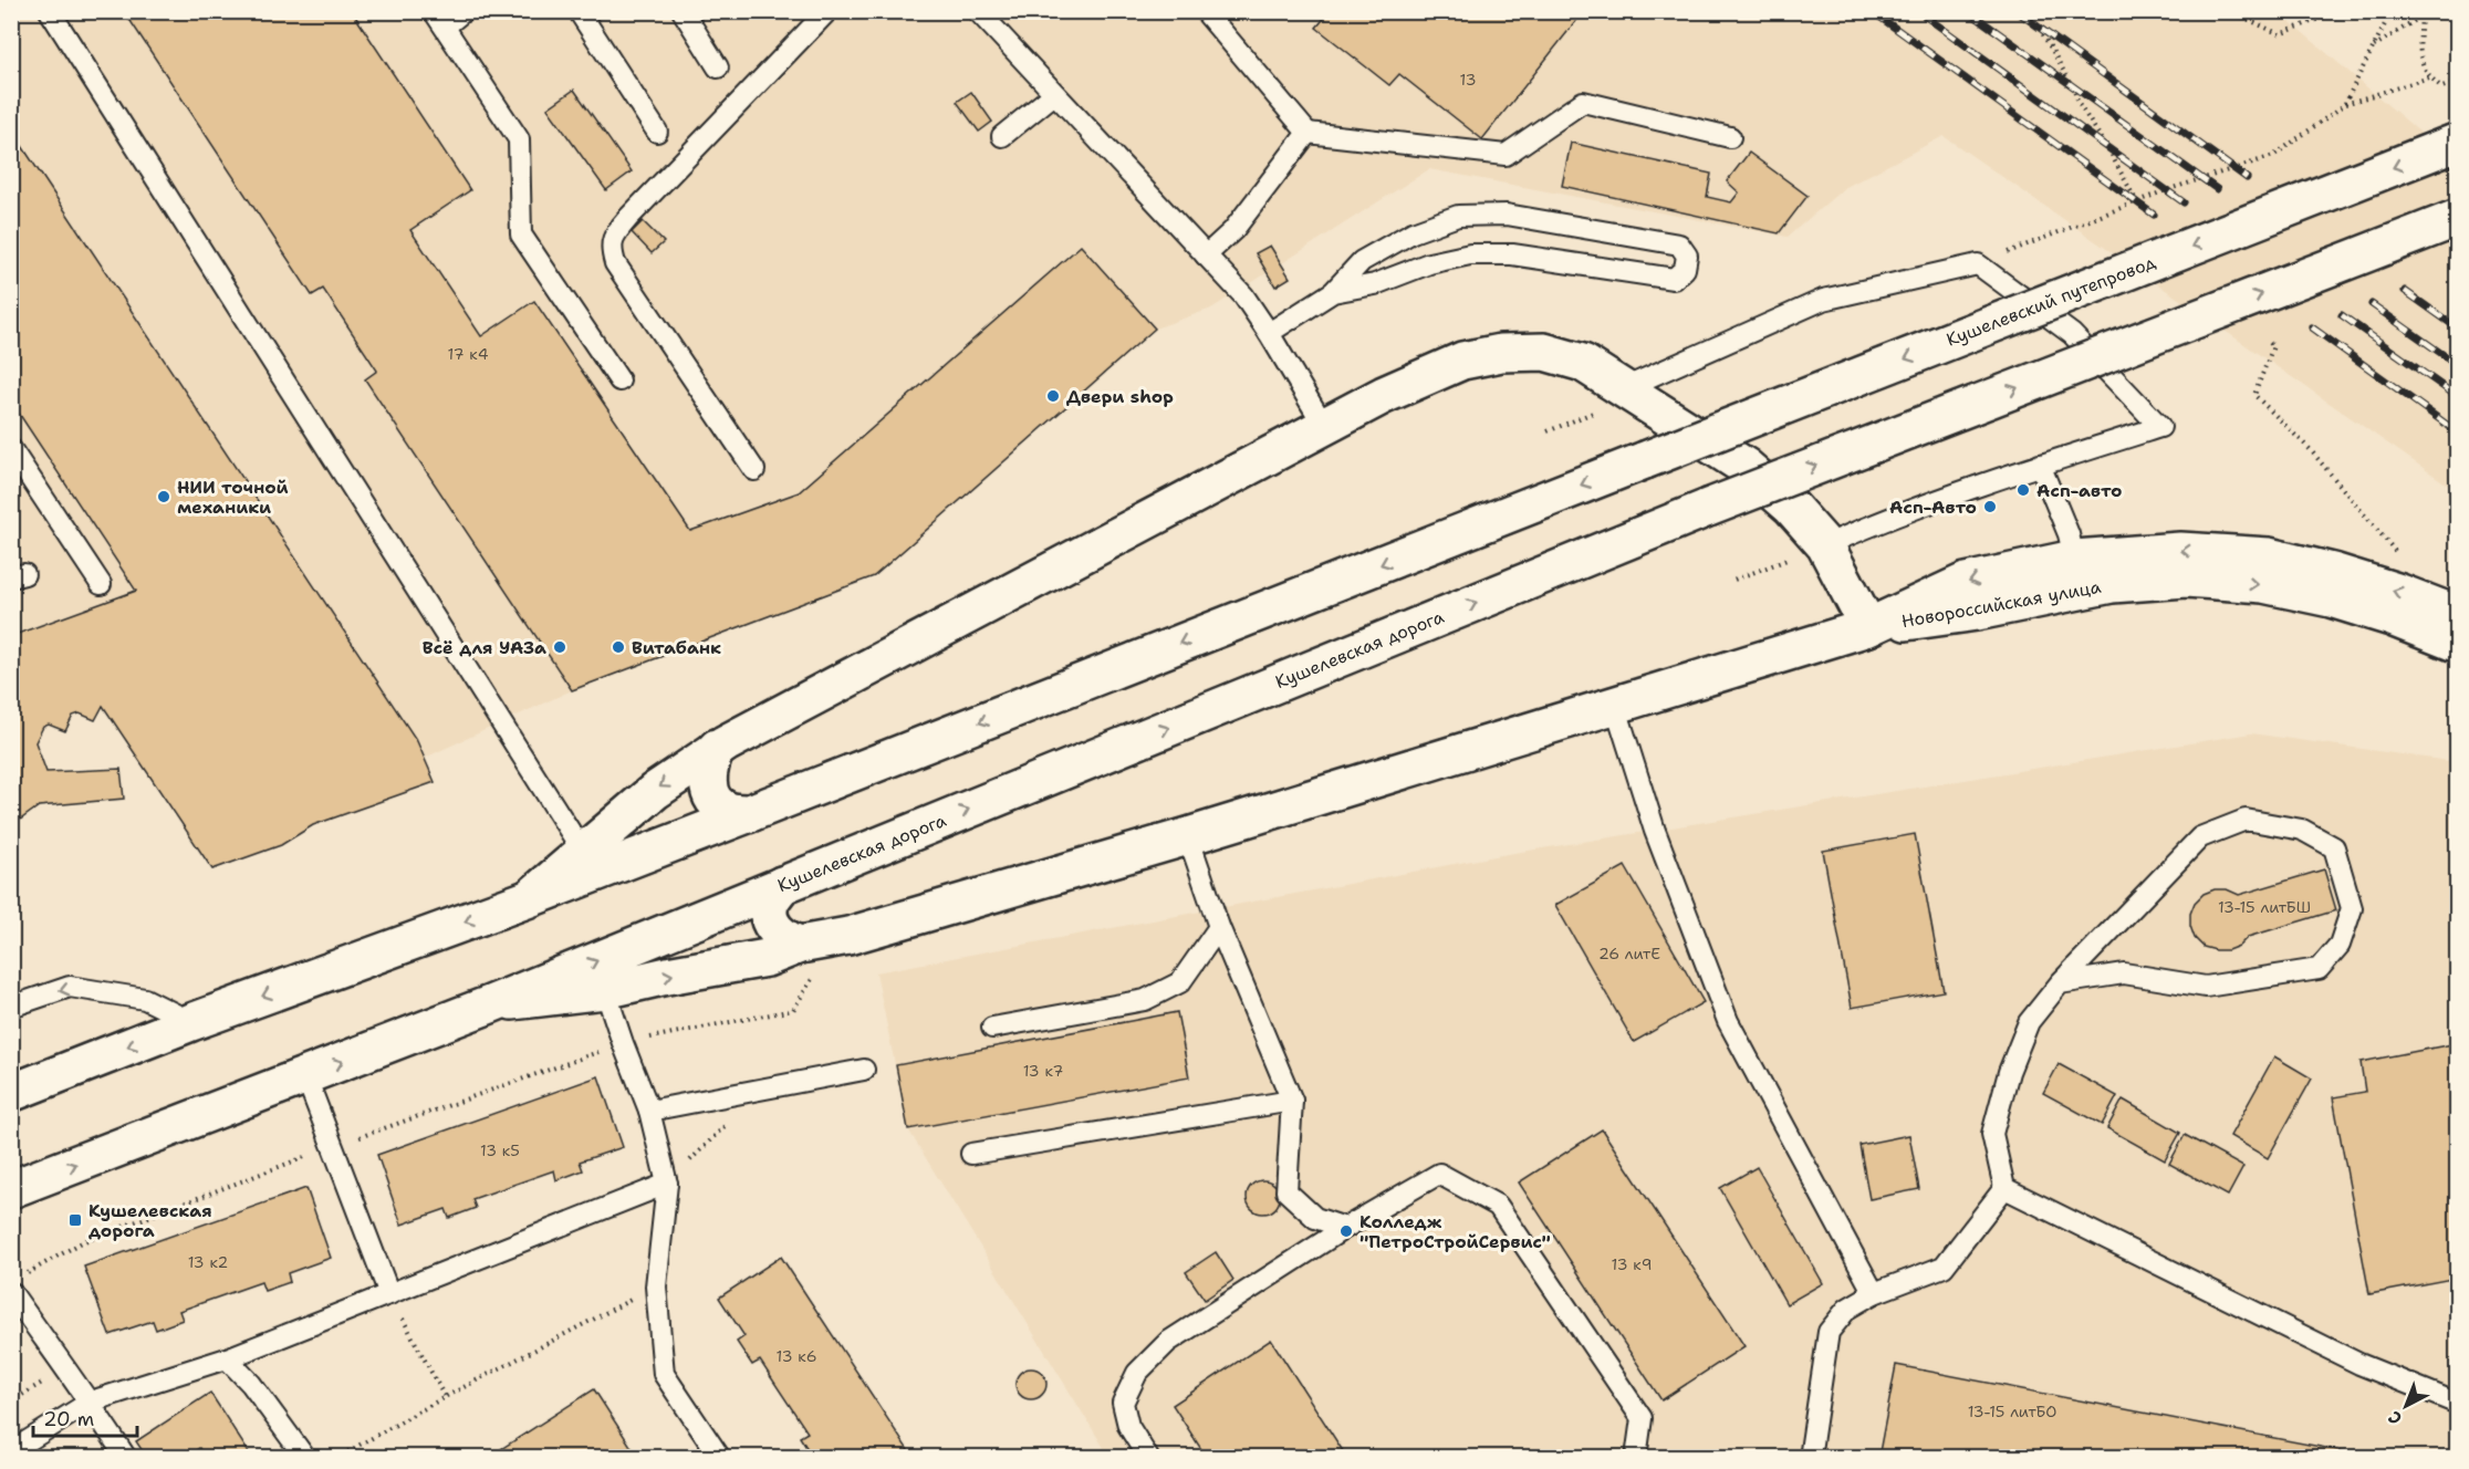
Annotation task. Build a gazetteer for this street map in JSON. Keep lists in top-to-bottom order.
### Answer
{
  "streets": {
    "main road": ["Кушелевский путепровод", "Новороссийская улица", "Кушелевская дорога"]
  },
  "places": {
    "other": [
      "Двери shop",
      "Асп-авто",
      "НИИ точной механики",
      "Асп-Авто",
      "Всё для УАЗа",
      "Витабанк",
      "Колледж \"ПетроСтройСервис\""
    ],
    "transit": ["Кушелевская дорога"]
  },
  "house_numbers": [
    "13",
    "17 к4",
    "13-15 литБШ",
    "26 литЕ",
    "13 к7",
    "13 к5",
    "13 к2",
    "13 к9",
    "13 к6",
    "13-15 литБО"
  ],
  "scale_bar": "20 m",
  "north": "bottom left"
}
